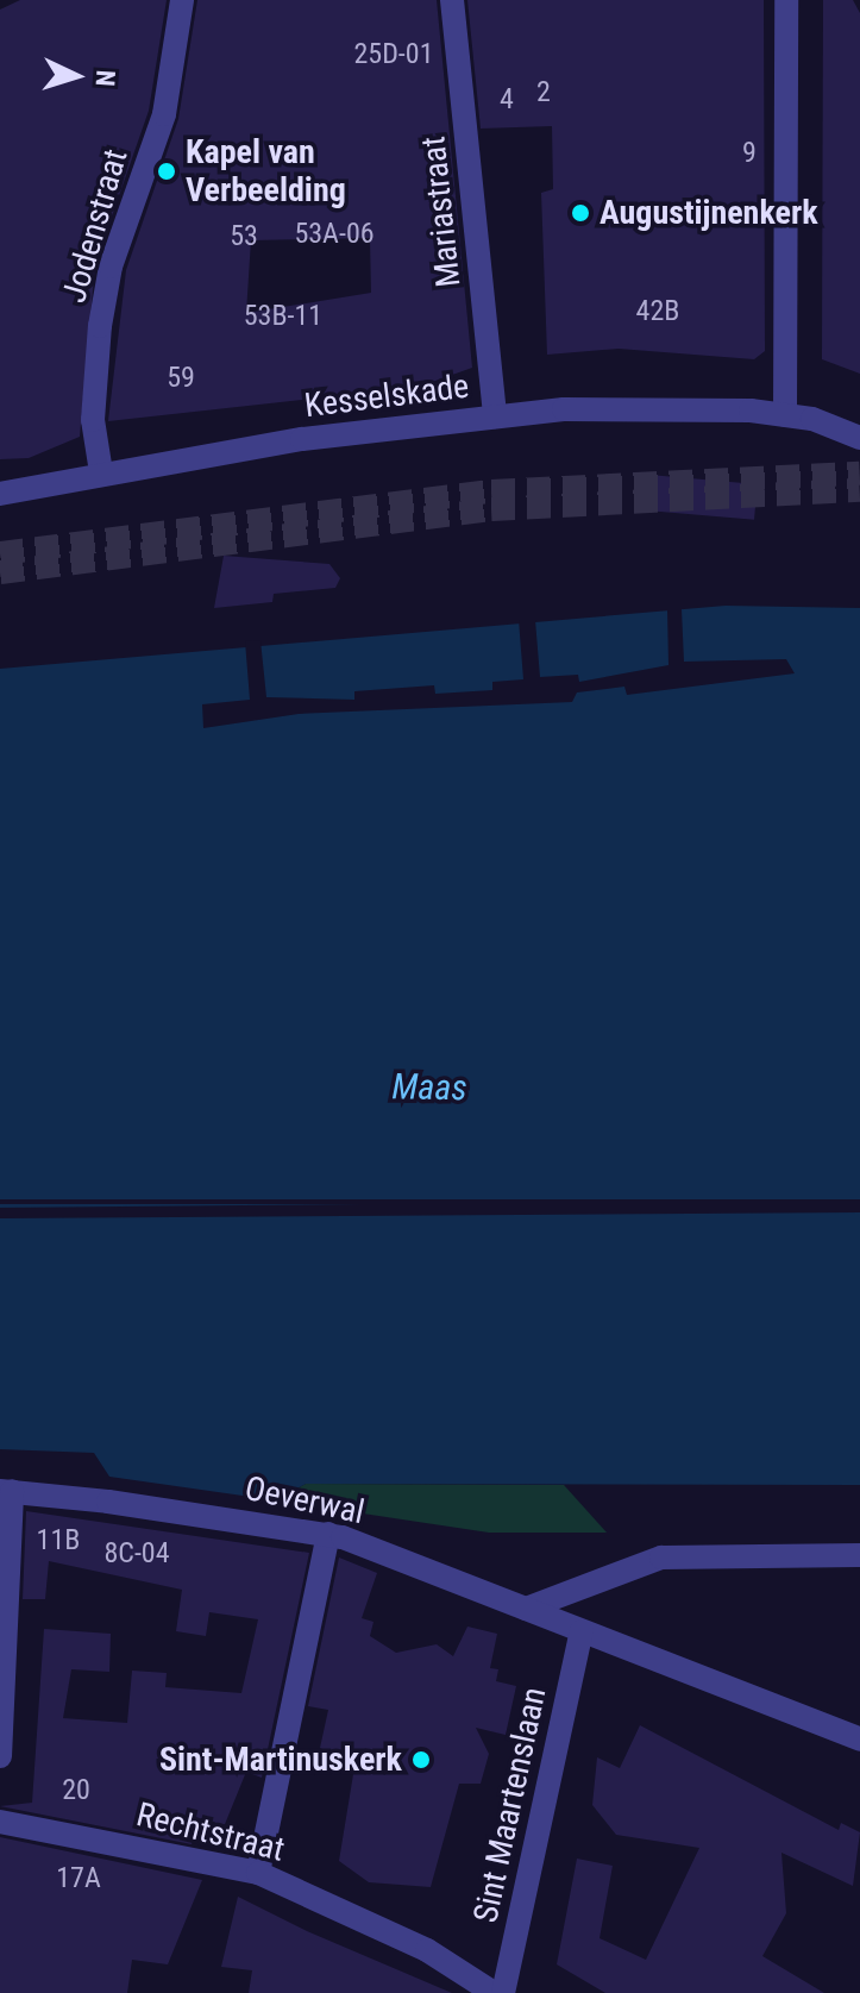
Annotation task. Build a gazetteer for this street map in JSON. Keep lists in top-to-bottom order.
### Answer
{
  "streets": {
    "street": [
      "Mariastraat",
      "Jodenstraat",
      "Kesselskade",
      "Oeverwal",
      "Sint Maartenslaan",
      "Rechtstraat"
    ]
  },
  "crossings": [
    ["Mariastraat", "Kesselskade"],
    ["Jodenstraat", "Kesselskade"],
    ["Oeverwal", "Sint Maartenslaan"]
  ],
  "water": ["Maas"],
  "places": ["Kapel van Verbeelding", "Augustijnenkerk", "Sint-Martinuskerk"],
  "house_numbers": [
    "25D-01",
    "2",
    "4",
    "9",
    "53A-06",
    "53",
    "42B",
    "53B-11",
    "59",
    "11B",
    "8C-04",
    "20",
    "17A"
  ],
  "north": "right"
}
